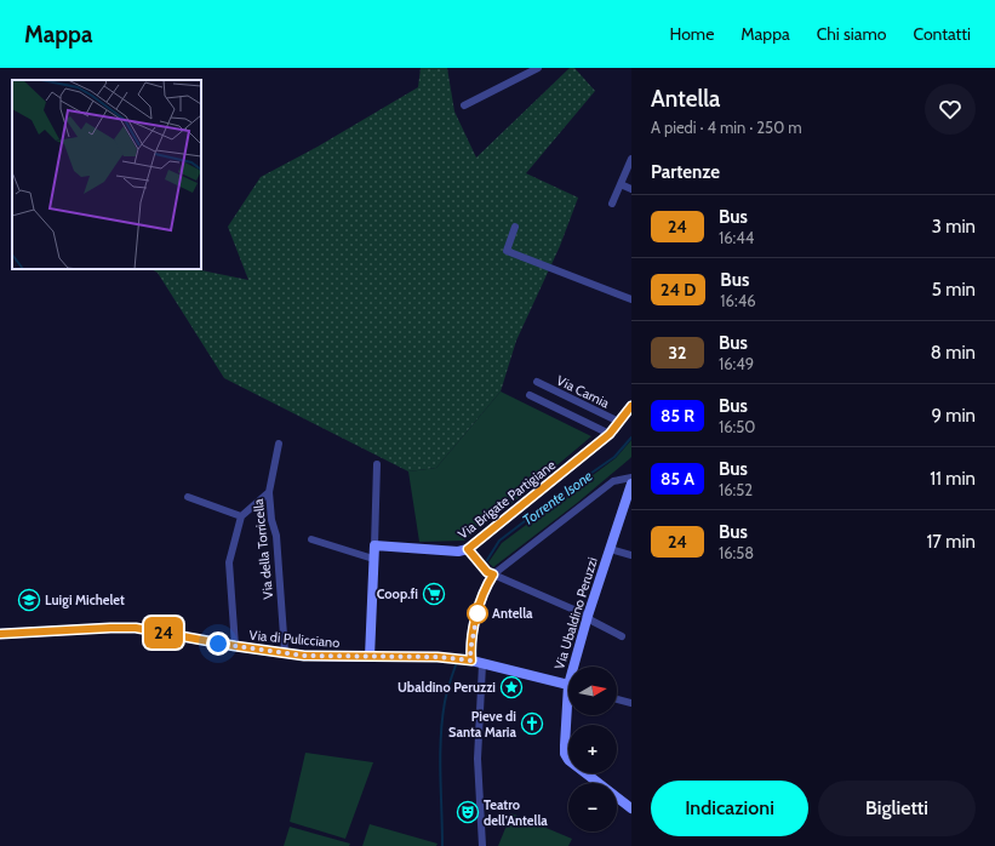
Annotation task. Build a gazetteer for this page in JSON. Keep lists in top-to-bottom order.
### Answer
{
  "streets": {
    "street": [
      "Via Carnia",
      "Via Brigate Partigiane",
      "Via della Torricella",
      "Via Ubaldino Peruzzi",
      "Via di Pulicciano"
    ]
  },
  "crossings": [
    ["Via Carnia", "Via Brigate Partigiane"],
    ["Via della Torricella", "Via di Pulicciano"]
  ],
  "water": ["Torrente Isone"],
  "places": {
    "supermarket": ["Coop.fi"],
    "school or university": ["Luigi Michelet"],
    "other": ["Antella"],
    "place": ["Ubaldino Peruzzi"],
    "church": ["Pieve di Santa Maria"],
    "theatre": ["Teatro dell'Antella"]
  },
  "lines": ["bus line 24"],
  "north": "right",
  "page": {
    "header": "Mappa",
    "nav": [
      "Home",
      "Mappa",
      "Chi siamo",
      "Contatti"
    ],
    "on_map": "24",
    "heading": [
      ["Antella", "A piedi · 4 min · 250 m"],
      "Partenze"
    ],
    "list": [
      {
        "mark": "24",
        "name": "Bus",
        "note": "16:44",
        "value": "3 min"
      },
      {
        "mark": "24 D",
        "name": "Bus",
        "note": "16:46",
        "value": "5 min"
      },
      {
        "mark": "32",
        "name": "Bus",
        "note": "16:49",
        "value": "8 min"
      },
      {
        "mark": "85 R",
        "name": "Bus",
        "note": "16:50",
        "value": "9 min"
      },
      {
        "mark": "85 A",
        "name": "Bus",
        "note": "16:52",
        "value": "11 min"
      },
      {
        "mark": "24",
        "name": "Bus",
        "note": "16:58",
        "value": "17 min"
      }
    ],
    "map_buttons": ["+", "−"],
    "buttons": ["Indicazioni", "Biglietti"]
  }
}
